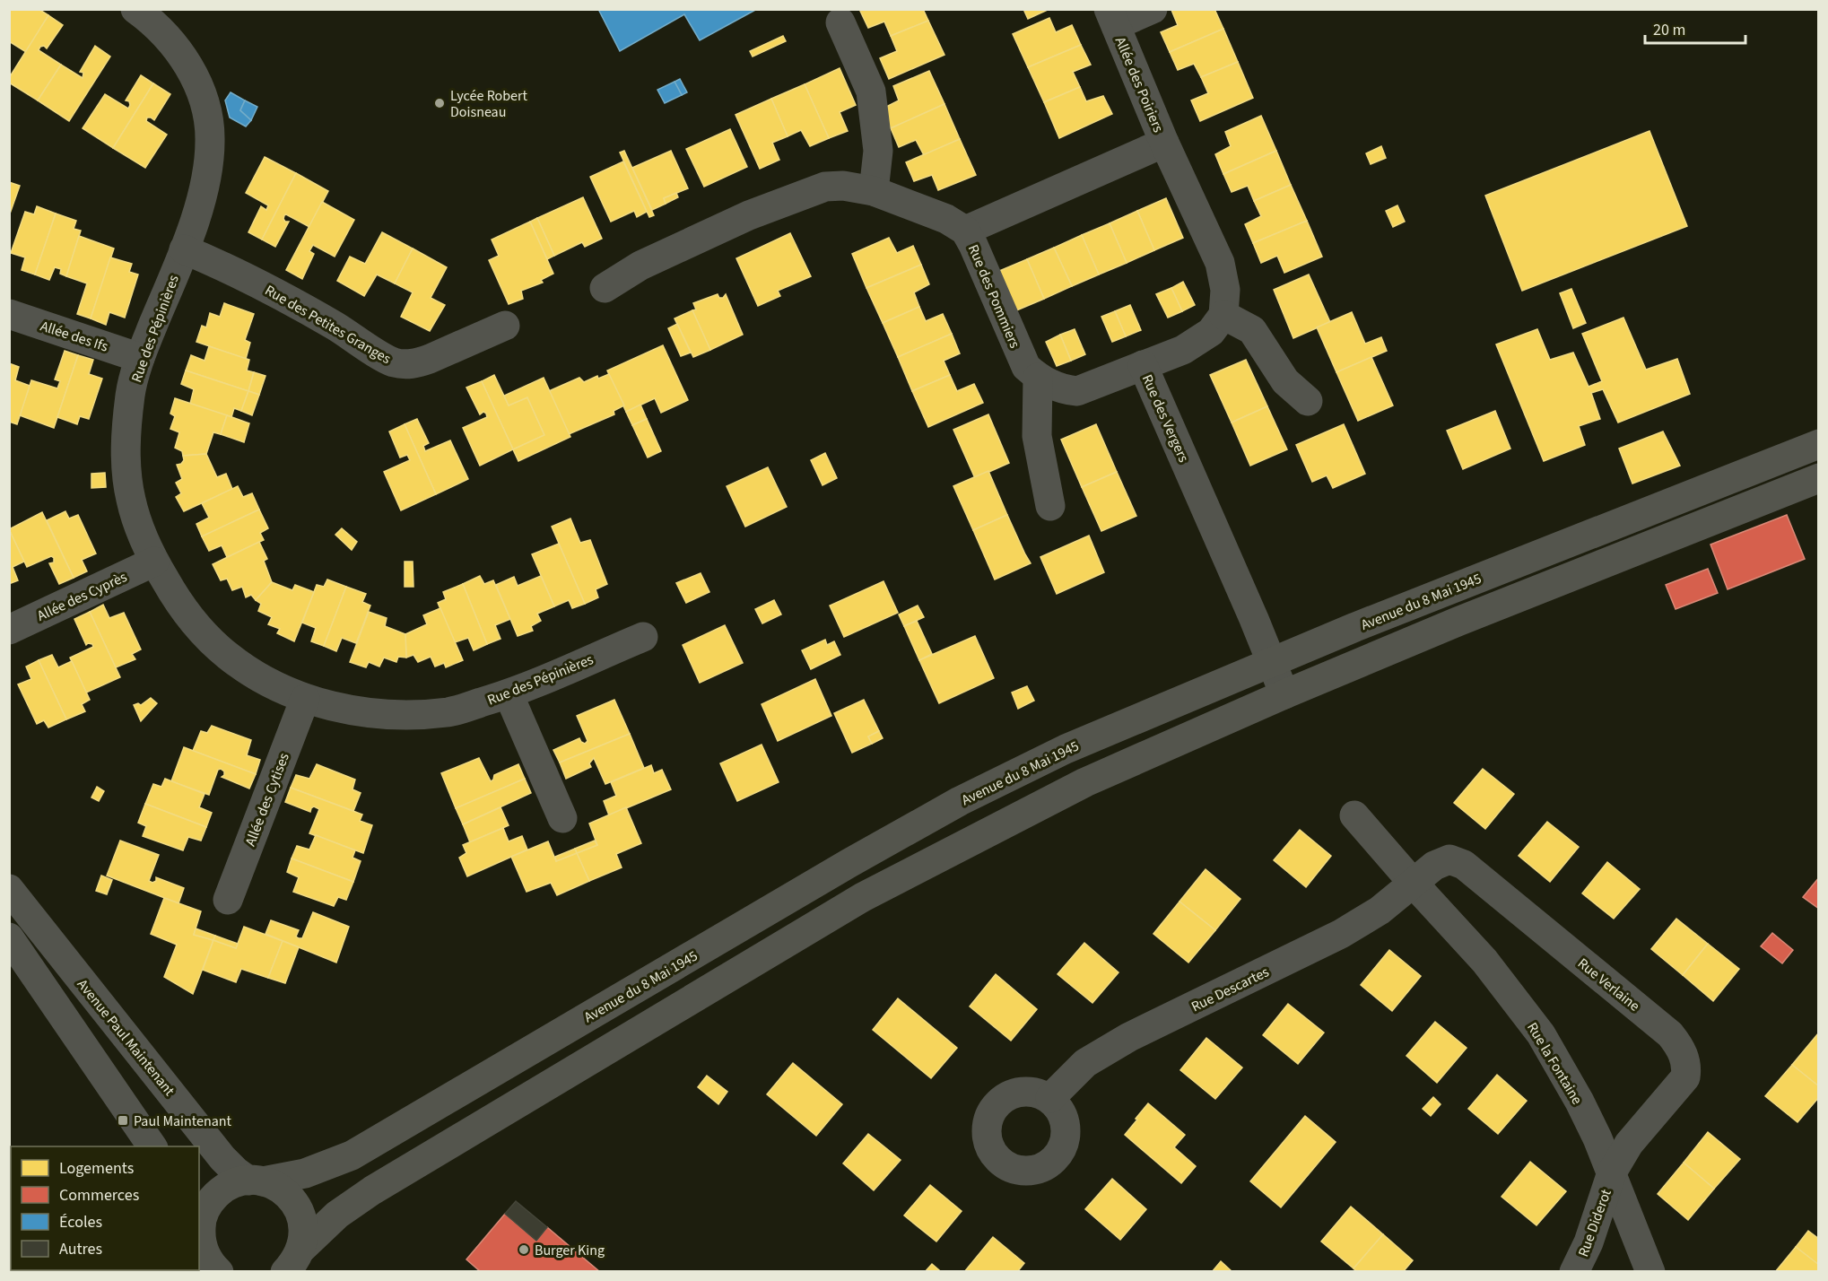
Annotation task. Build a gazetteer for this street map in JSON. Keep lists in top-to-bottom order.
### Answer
{
  "streets": {
    "main road": ["Avenue du 8 Mai 1945"],
    "street": [
      "Allée des Poiriers",
      "Rue des Pommiers",
      "Rue des Petites Granges",
      "Rue des Pépinières",
      "Allée des Ifs",
      "Rue des Vergers",
      "Allée des Cyprès",
      "Allée des Cytises",
      "Rue Verlaine",
      "Rue Descartes",
      "Avenue Paul Maintenant",
      "Rue la Fontaine",
      "Rue Diderot"
    ]
  },
  "crossings": [
    ["Rue des Pommiers", "Rue des Vergers"],
    ["Rue des Petites Granges", "Rue des Pépinières"],
    ["Rue des Pépinières", "Allée des Ifs"],
    ["Rue des Pépinières", "Allée des Cyprès"],
    ["Rue des Pépinières", "Allée des Cytises"],
    ["Rue des Vergers", "Avenue du 8 Mai 1945"],
    ["Avenue du 8 Mai 1945", "Avenue Paul Maintenant"],
    ["Rue Verlaine", "Rue Descartes"],
    ["Rue Verlaine", "Rue la Fontaine"],
    ["Rue Verlaine", "Rue Diderot"],
    ["Rue Descartes", "Rue la Fontaine"],
    ["Rue la Fontaine", "Rue Diderot"]
  ],
  "places": {
    "other": ["Lycée Robert Doisneau", "Burger King"],
    "transit": ["Paul Maintenant"]
  },
  "legend": [
    "Logements",
    "Commerces",
    "Écoles",
    "Autres"
  ],
  "scale_bar": "20 m"
}
